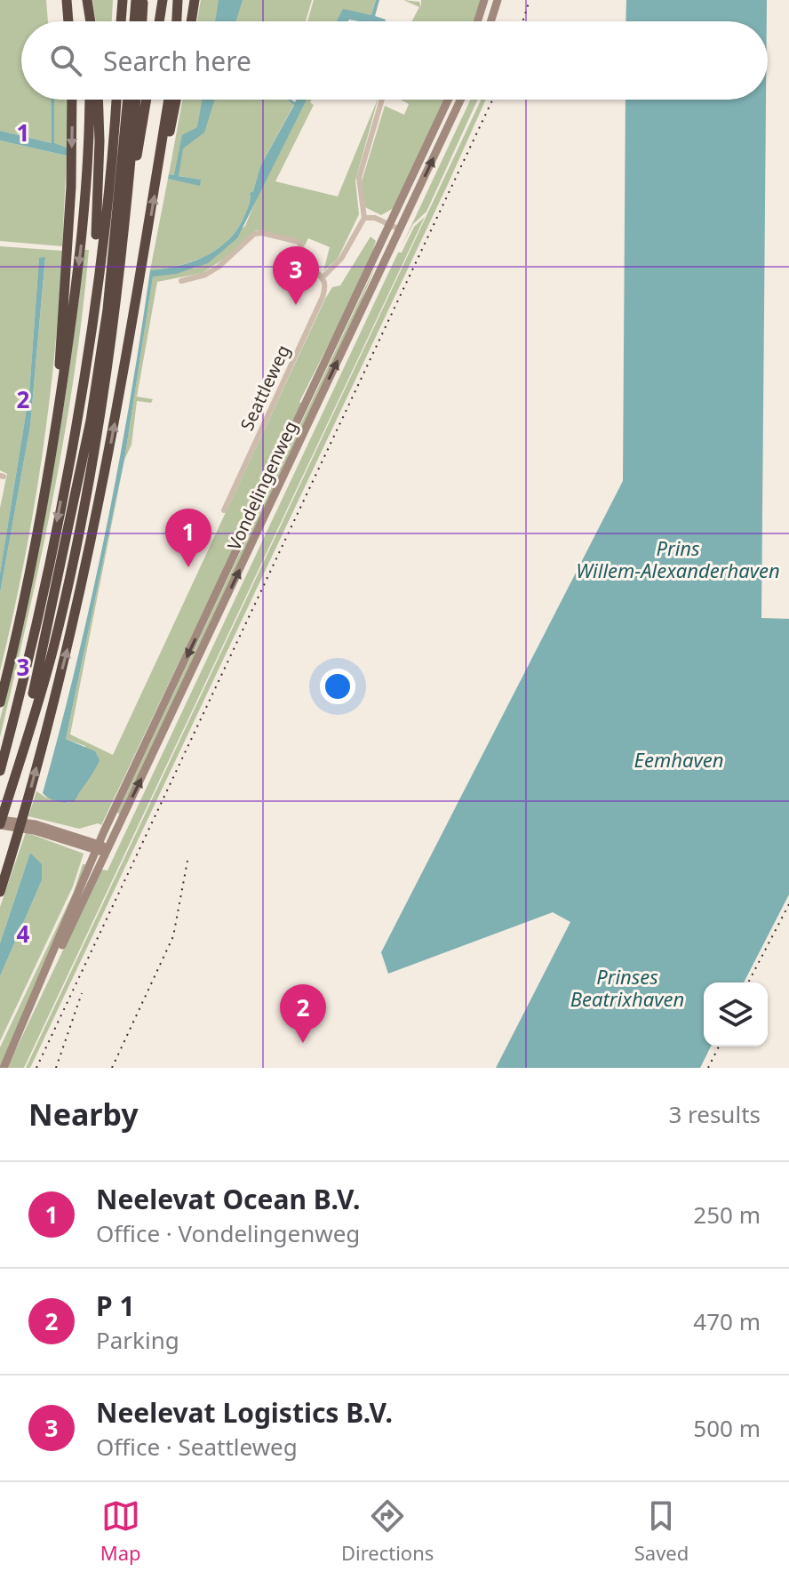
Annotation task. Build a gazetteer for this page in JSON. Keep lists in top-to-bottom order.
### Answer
{
  "streets": {
    "main road": ["Vondelingenweg"],
    "street": ["Seattleweg"]
  },
  "water": ["Prins Willem-Alexanderhaven", "Eemhaven", "Prinses Beatrixhaven"],
  "page": {
    "search": "Search here",
    "pins": ["3", "1", "2"],
    "heading": ["Nearby", "3 results"],
    "list": [
      {
        "mark": "1",
        "name": "Neelevat Ocean B.V.",
        "note": "Office · Vondelingenweg",
        "value": "250 m"
      },
      {
        "mark": "2",
        "name": "P 1",
        "note": "Parking",
        "value": "470 m"
      },
      {
        "mark": "3",
        "name": "Neelevat Logistics B.V.",
        "note": "Office · Seattleweg",
        "value": "500 m"
      }
    ],
    "nav": ["Map", "Directions", "Saved"]
  },
  "grid": {
    "rows": [
      "1",
      "2",
      "3",
      "4"
    ]
  }
}
